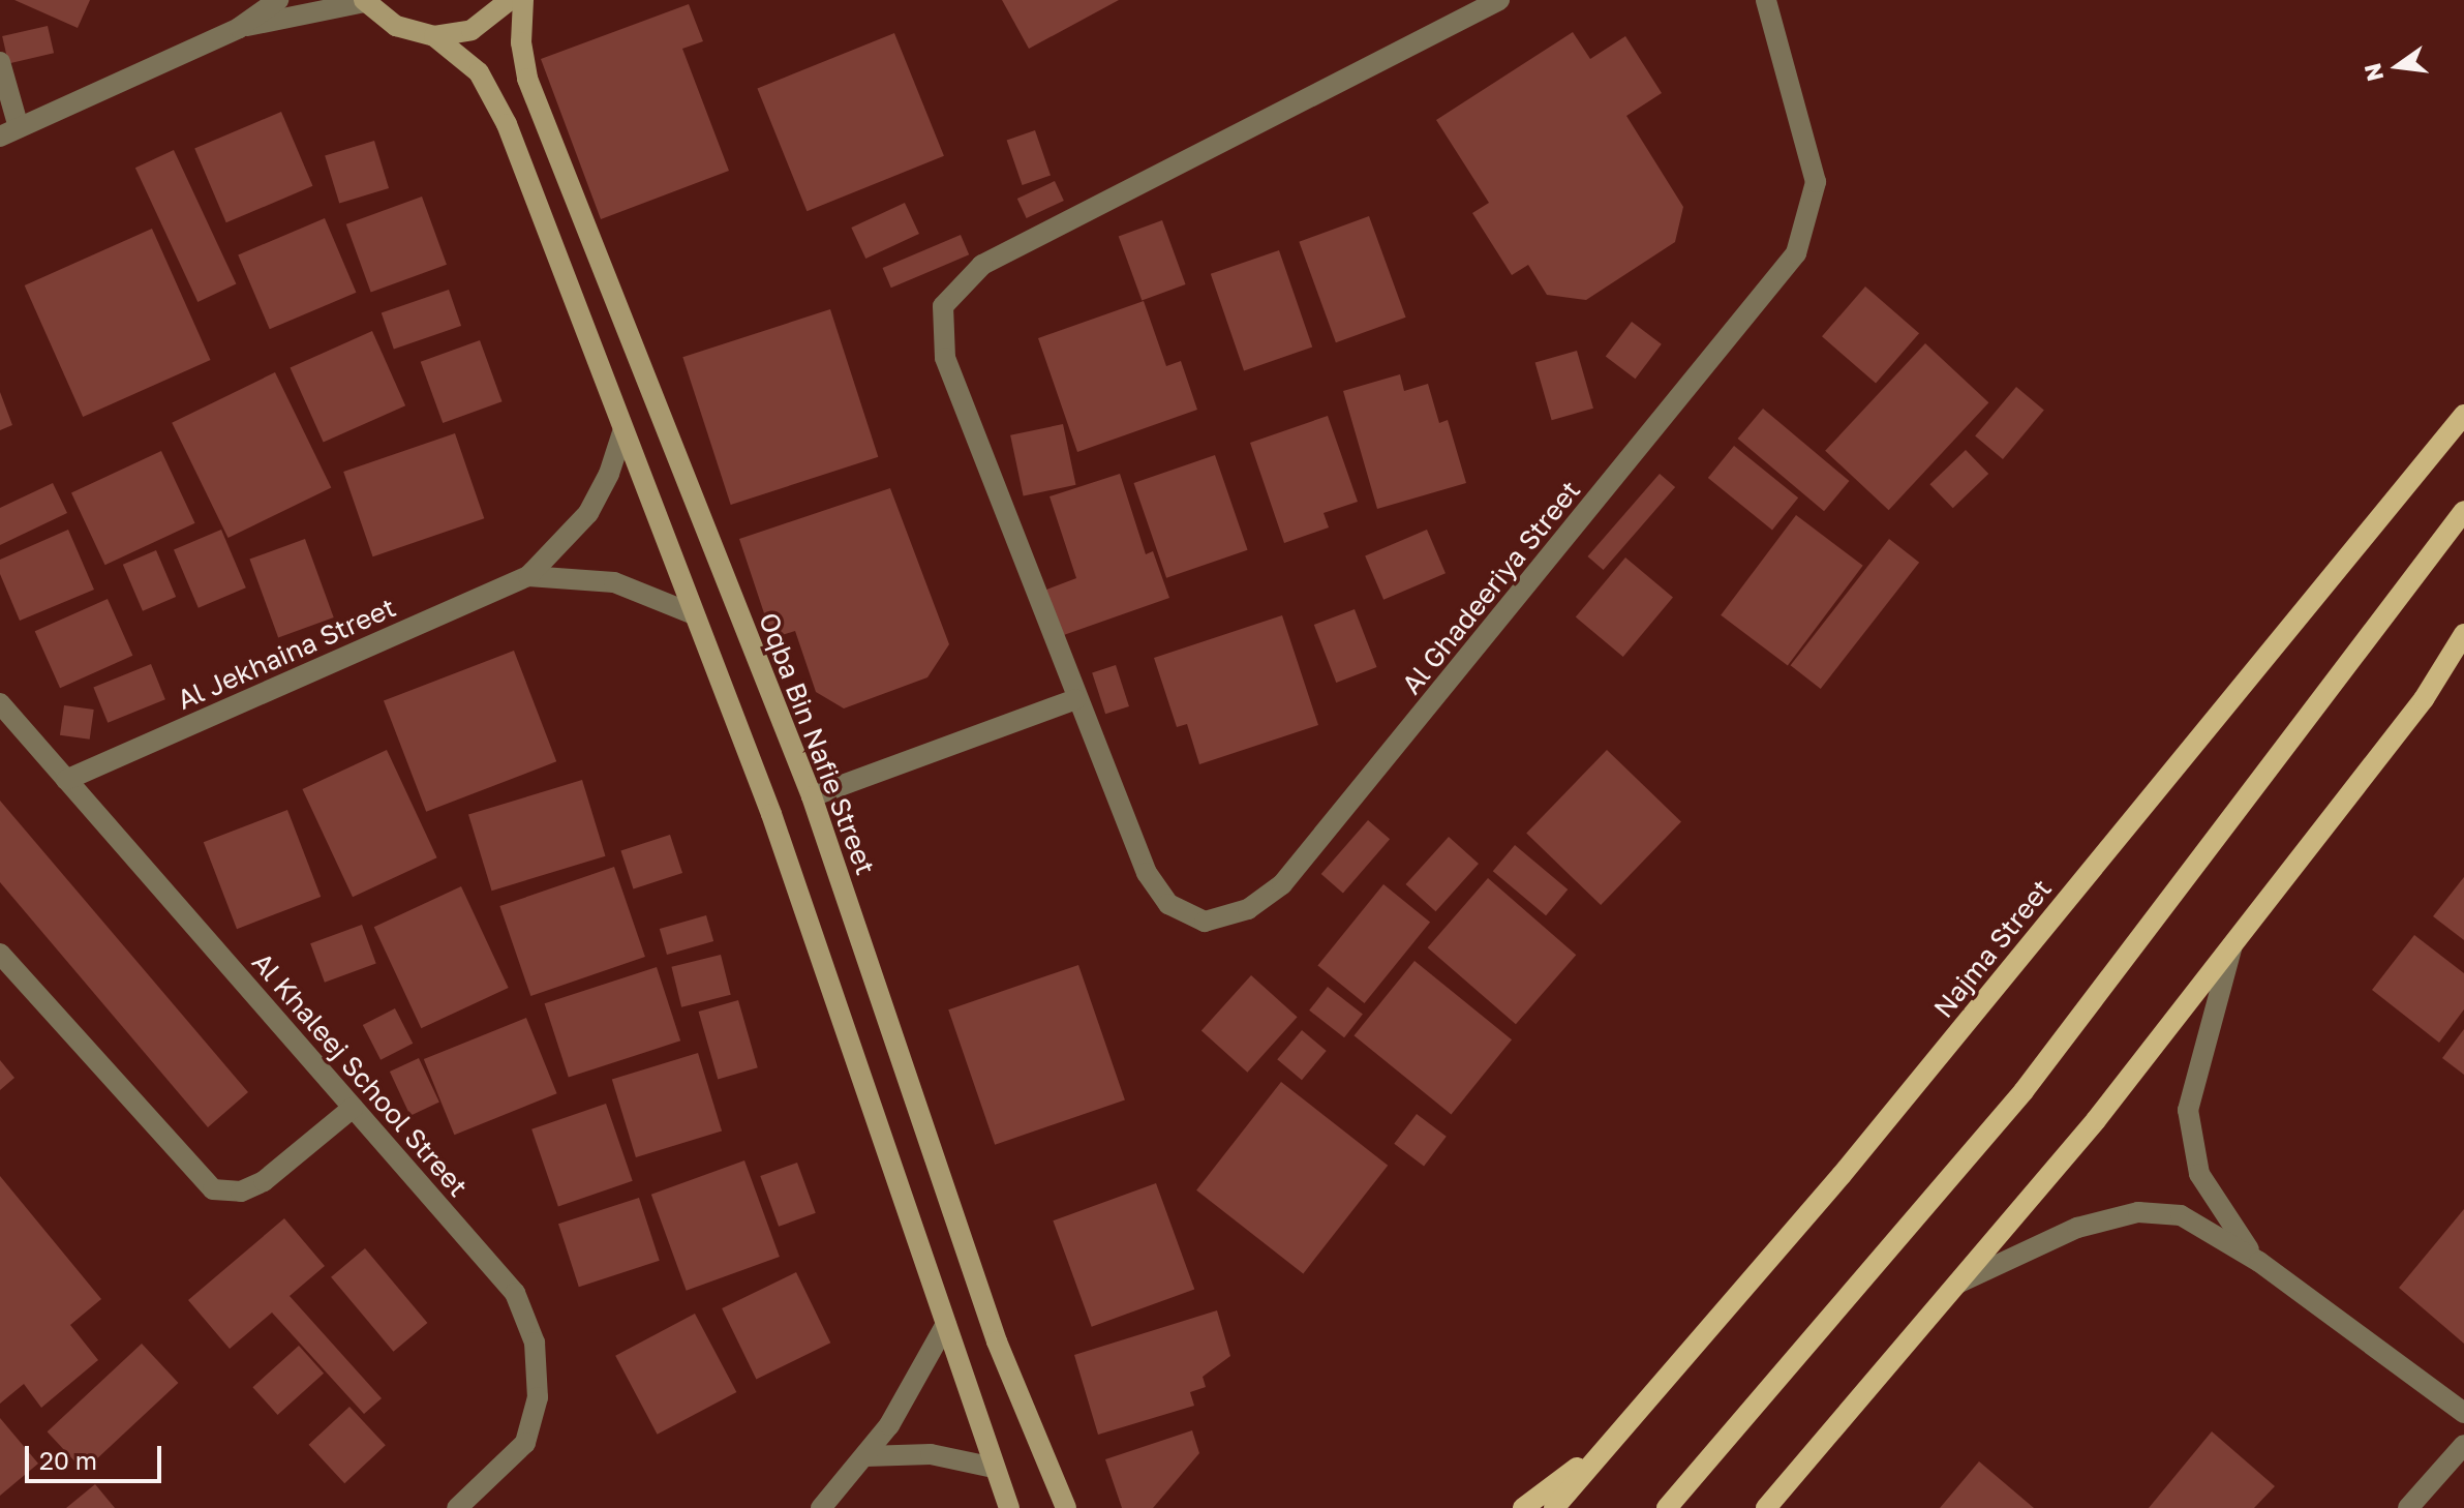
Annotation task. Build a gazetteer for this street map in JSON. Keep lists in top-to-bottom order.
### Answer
{
  "streets": {
    "main road": ["Najma Street"],
    "street": [
      "Al Ghadeeriya Street",
      "Al Jekhaina Street",
      "Oqba Bin Nafie Street",
      "Al Khaleej School Street"
    ]
  },
  "crossings": [
    ["Al Jekhaina Street", "Al Khaleej School Street"]
  ],
  "scale_bar": "20 m",
  "north": "left"
}
